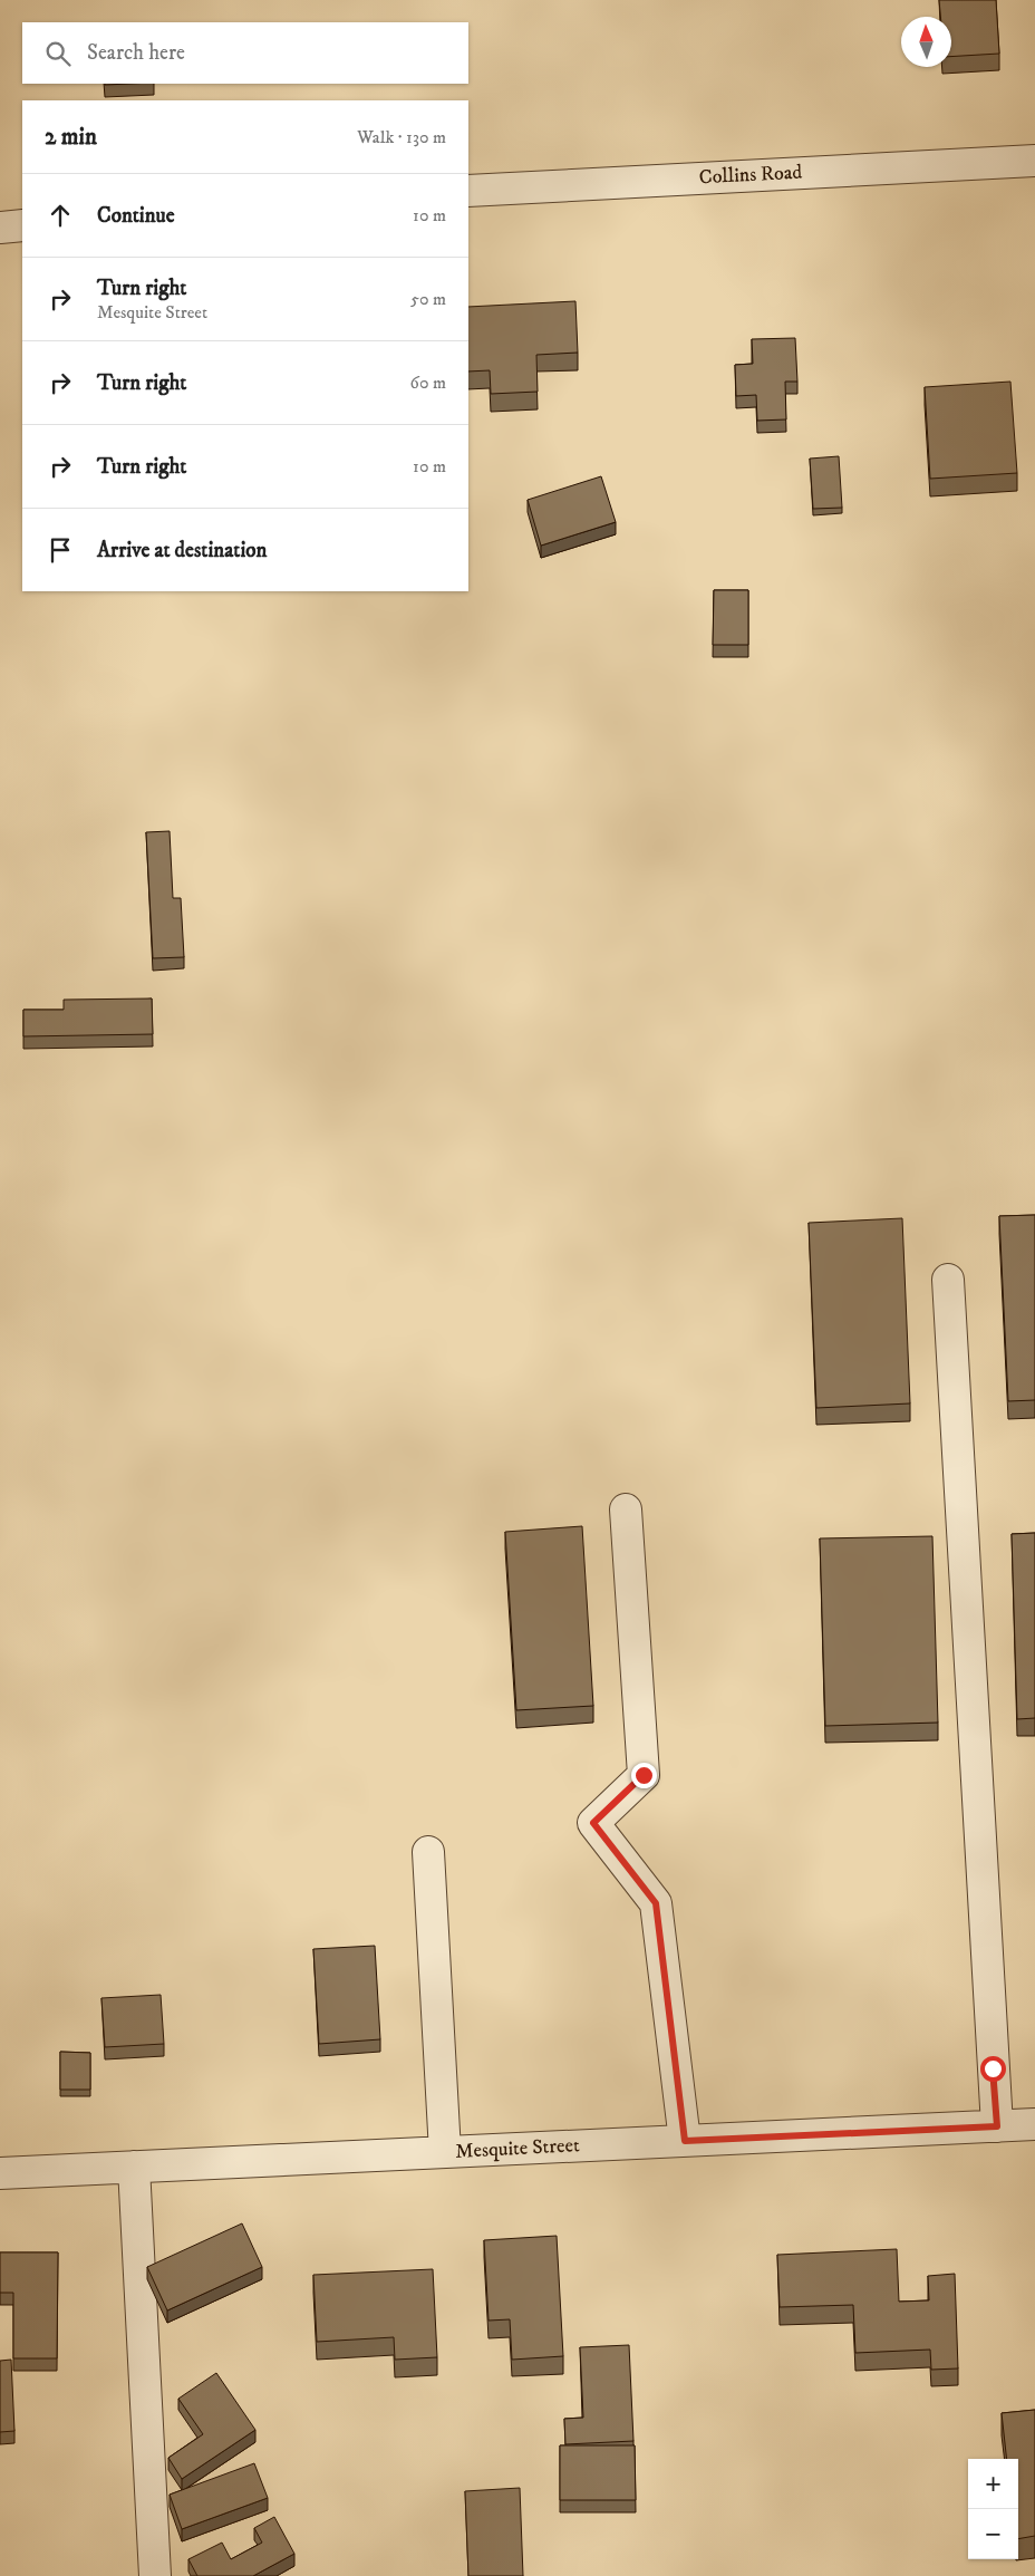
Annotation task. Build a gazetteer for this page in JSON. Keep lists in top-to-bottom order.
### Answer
{
  "streets": {
    "street": ["Collins Road", "Mesquite Street"]
  },
  "north": "top",
  "page": {
    "search": "Search here",
    "heading": ["2 min", "Walk · 130 m"],
    "list": [
      ["Continue", "10 m"],
      ["Turn right", "Mesquite Street", "50 m"],
      ["Turn right", "60 m"],
      ["Turn right", "10 m"],
      "Arrive at destination"
    ],
    "map_buttons": ["+", "−"]
  }
}
